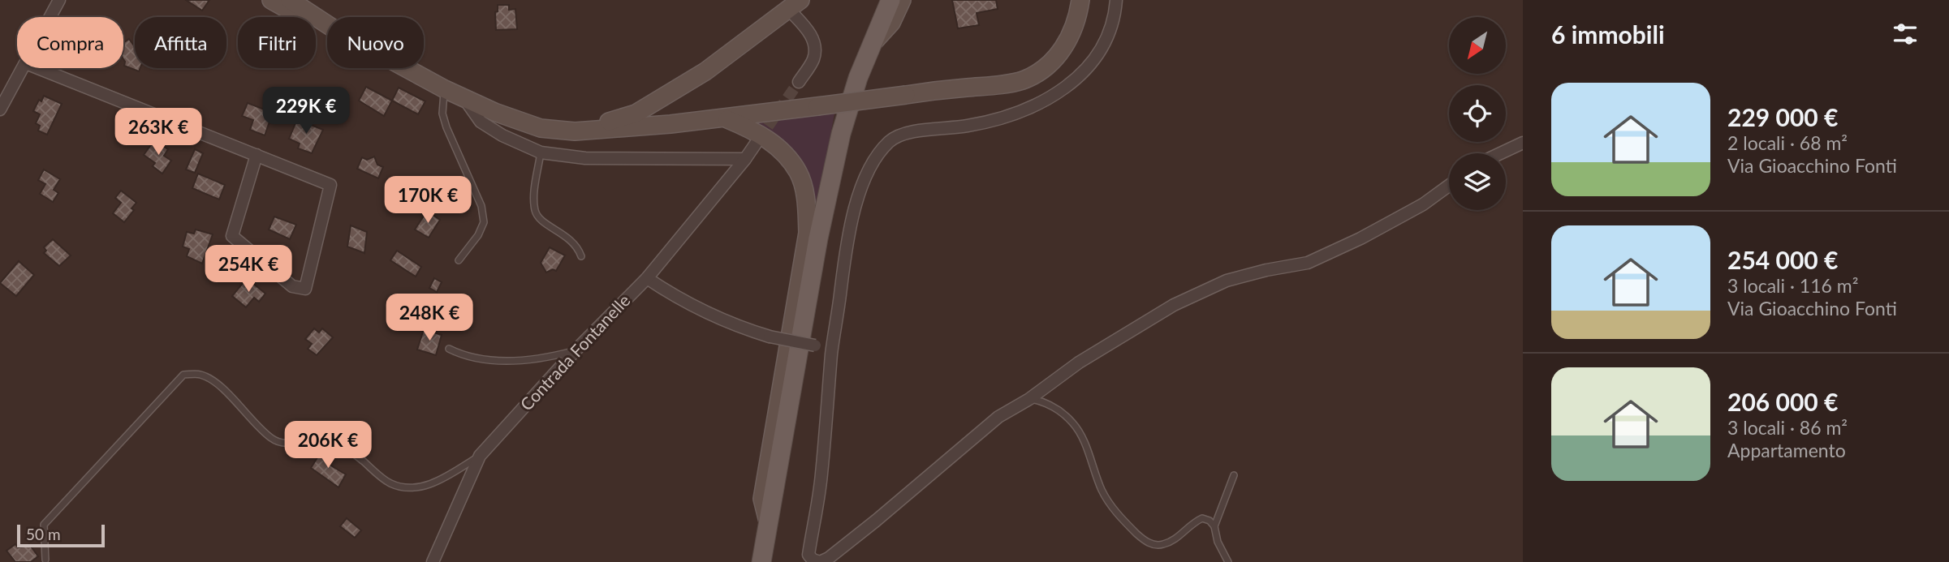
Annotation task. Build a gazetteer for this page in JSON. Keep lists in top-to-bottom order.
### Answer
{
  "streets": {
    "street": ["Contrada Fontanelle"]
  },
  "scale_bar": "50 m",
  "north": "bottom left",
  "page": {
    "heading": "6 immobili",
    "chip": [
      "Compra",
      "Affitta",
      "Filtri",
      "Nuovo"
    ],
    "list": [
      {
        "name": "229 000 €",
        "note": "2 locali · 68 m² · Via Gioacchino Fonti"
      },
      {
        "name": "254 000 €",
        "note": "3 locali · 116 m² · Via Gioacchino Fonti"
      },
      {
        "name": "206 000 €",
        "note": "3 locali · 86 m² · Appartamento"
      }
    ],
    "price": [
      "229K €",
      "263K €",
      "170K €",
      "254K €",
      "248K €",
      "206K €"
    ],
    "scale": "50 m"
  }
}
